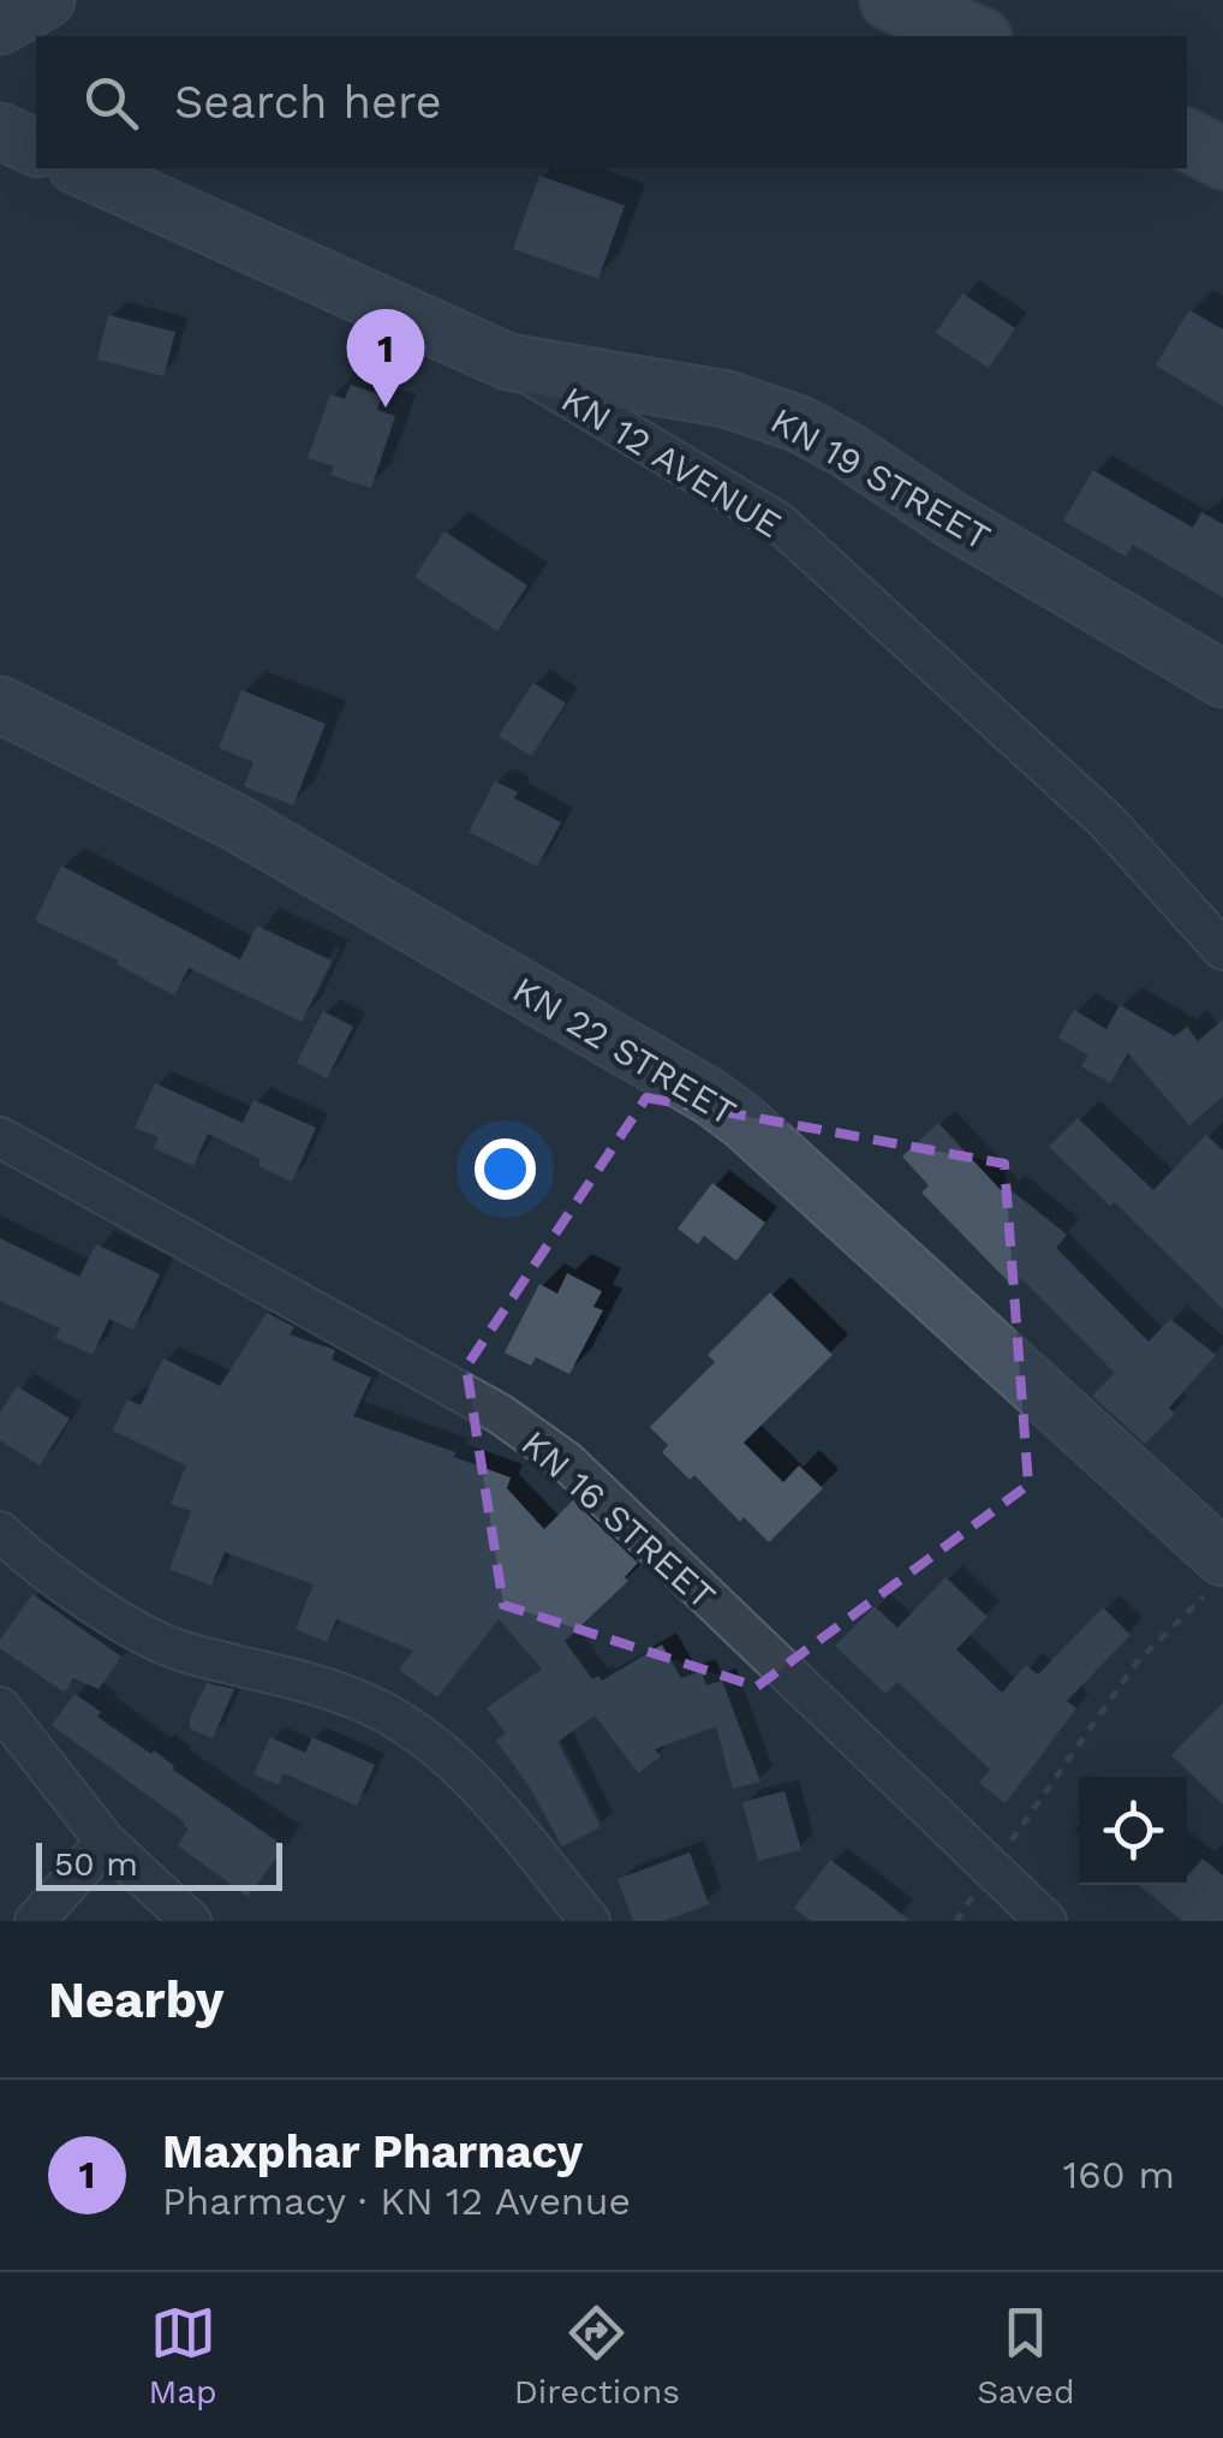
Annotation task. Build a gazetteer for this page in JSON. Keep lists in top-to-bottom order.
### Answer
{
  "streets": {
    "street": [
      "KN 12 AVENUE",
      "KN 19 STREET",
      "KN 22 STREET",
      "KN 16 STREET"
    ]
  },
  "crossings": [
    ["KN 12 AVENUE", "KN 19 STREET"]
  ],
  "scale_bar": "50 m",
  "page": {
    "search": "Search here",
    "pins": "1",
    "scale": "50 m",
    "heading": "Nearby",
    "list": [
      {
        "mark": "1",
        "name": "Maxphar Pharnacy",
        "note": "Pharmacy · KN 12 Avenue",
        "value": "160 m"
      }
    ],
    "nav": ["Map", "Directions", "Saved"]
  }
}
